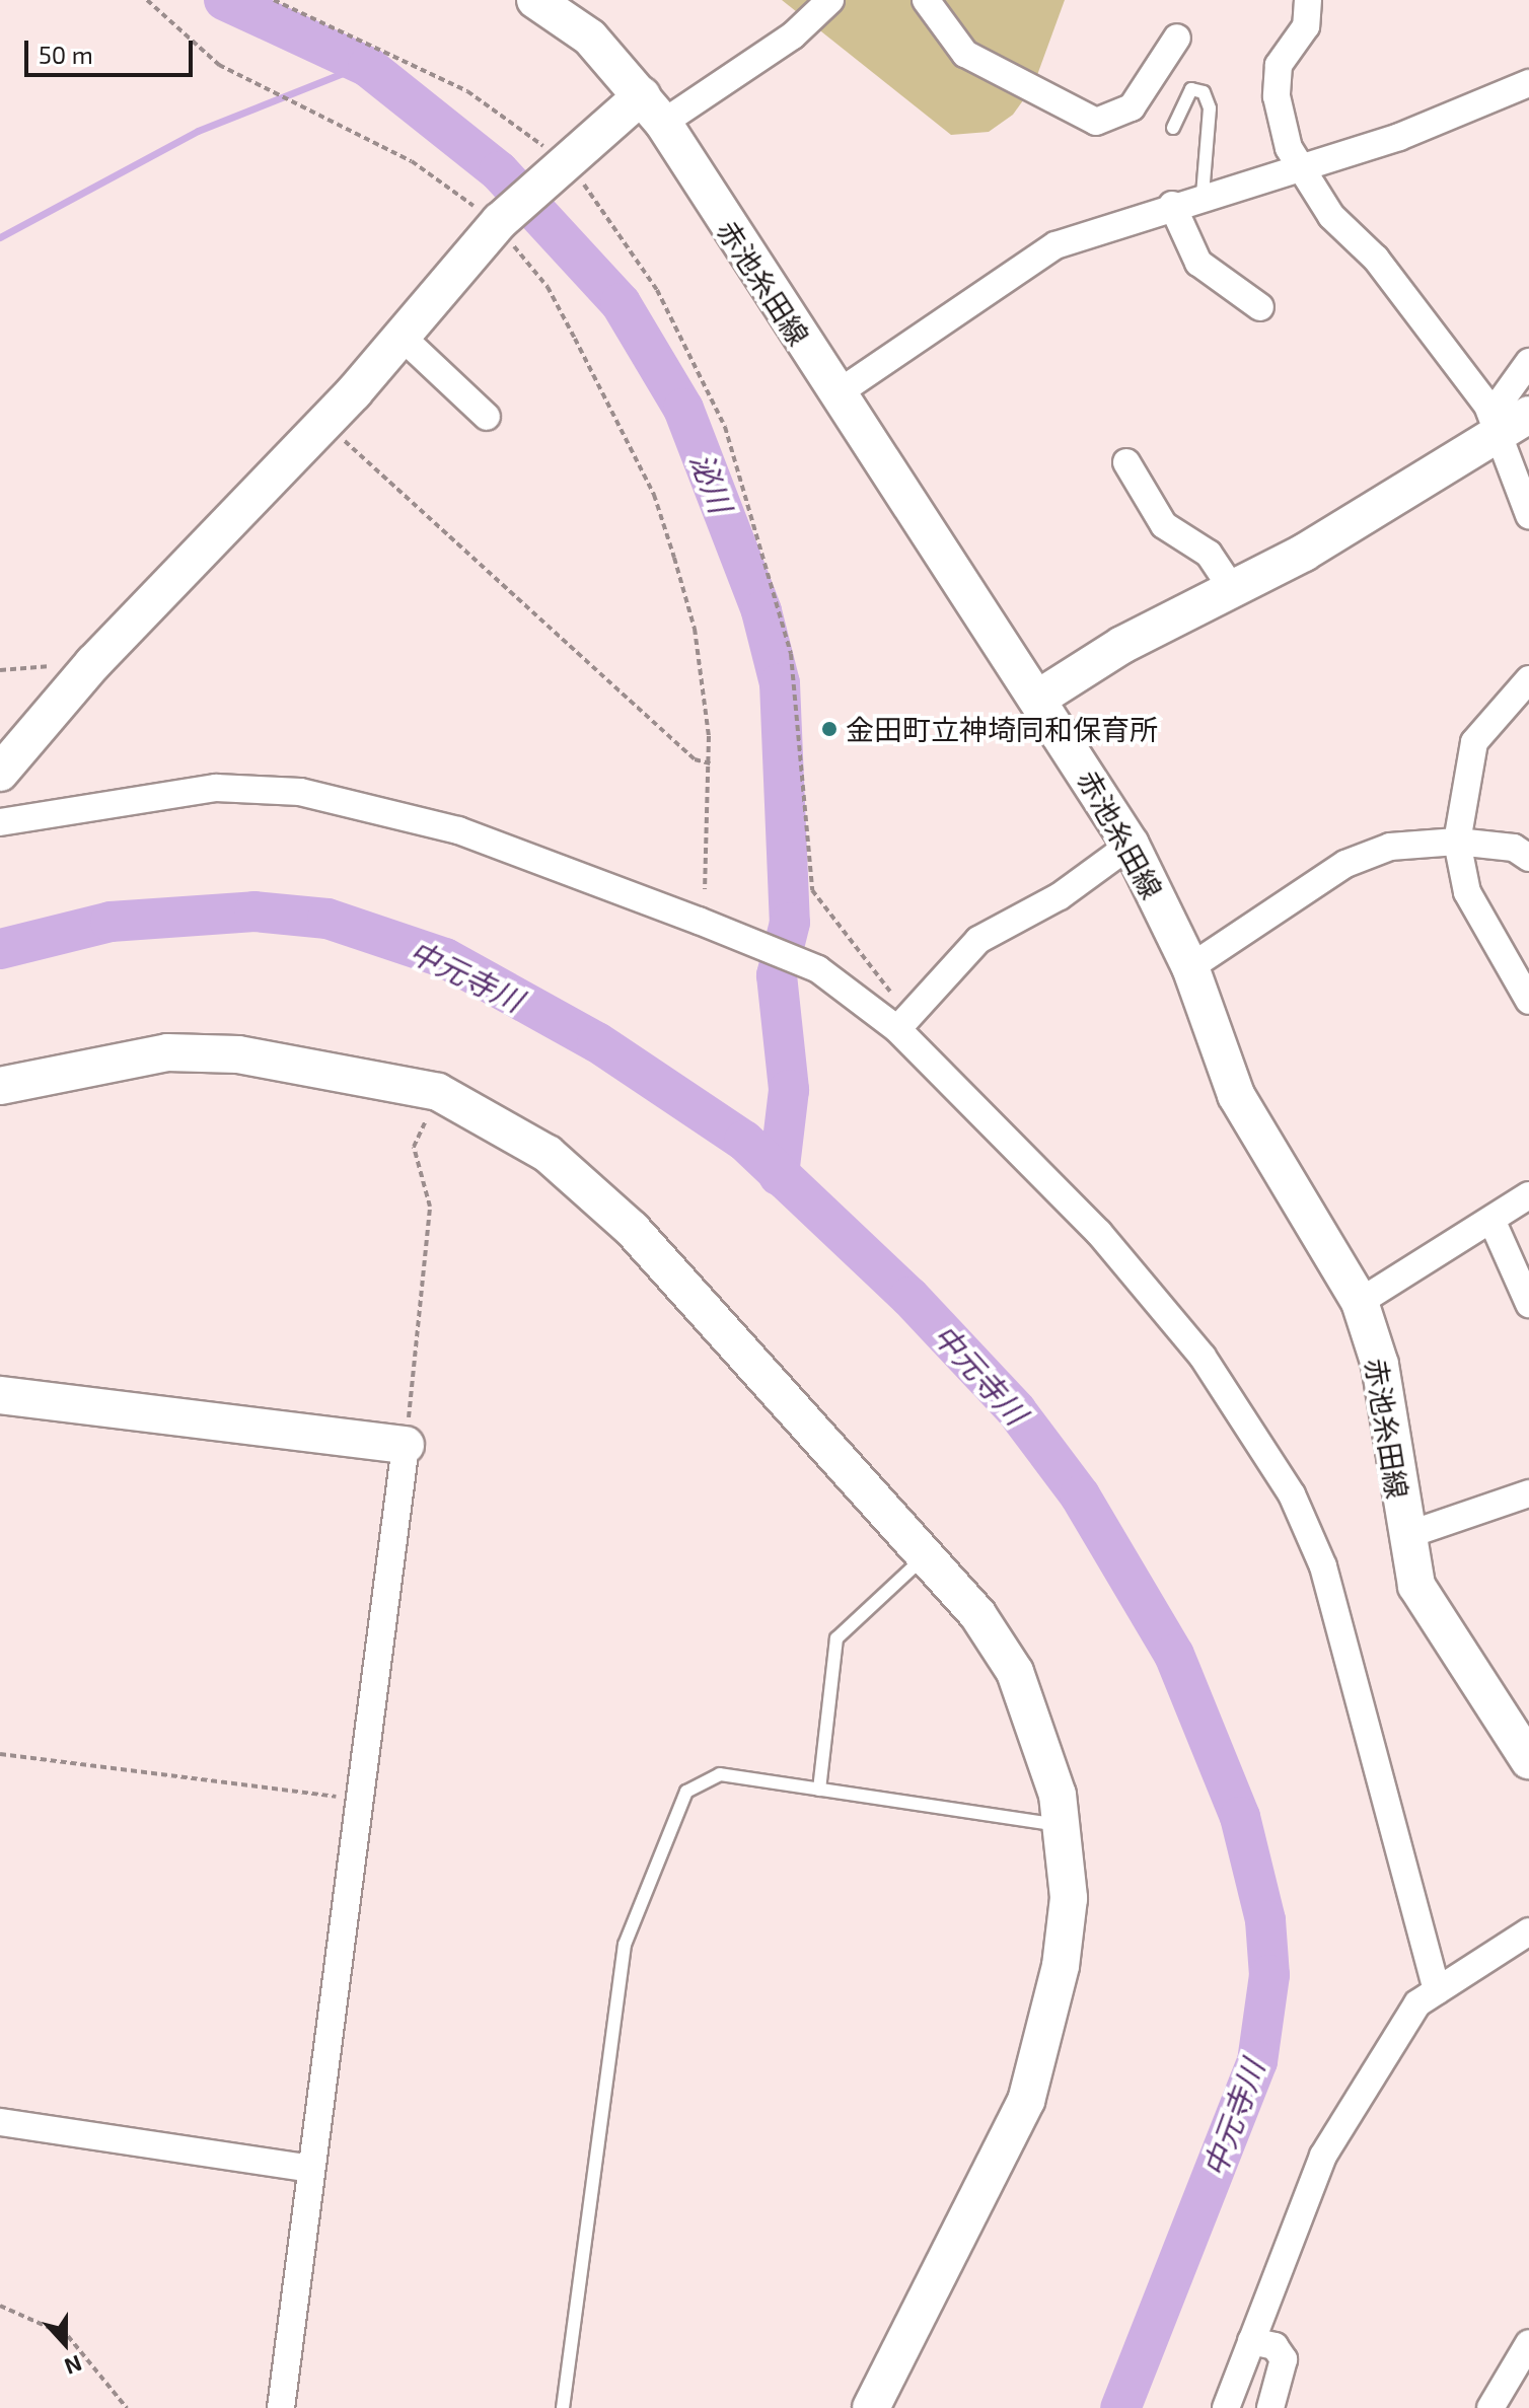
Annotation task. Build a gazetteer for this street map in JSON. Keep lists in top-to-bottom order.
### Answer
{
  "streets": {
    "street": ["赤池糸田線"]
  },
  "water": ["泌川", "中元寺川"],
  "places": ["金田町立神埼同和保育所"],
  "scale_bar": "50 m",
  "north": "bottom"
}
